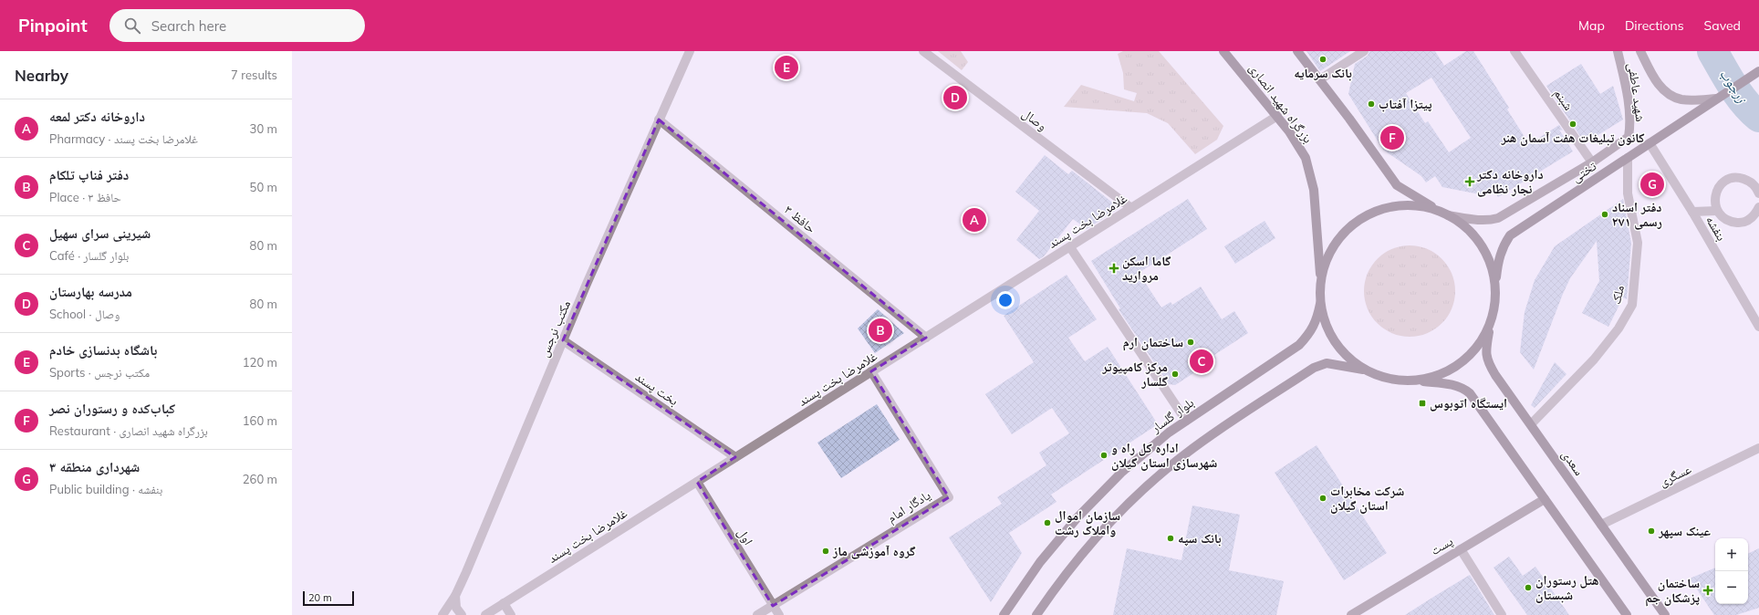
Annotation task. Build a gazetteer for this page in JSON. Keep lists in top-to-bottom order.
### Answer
{
  "streets": {
    "main road": [
      "شهید عاطفی",
      "بزرگراه شهید انصاری",
      "تختی",
      "بلوار گلسار",
      "سعدی",
      "پست"
    ],
    "street": [
      "شبنم",
      "وصال",
      "حافظ ۳",
      "غلامرضا بخت پسند",
      "بنفشه",
      "ملک",
      "مکتب نرجس",
      "بخت پسند",
      "عسگری",
      "یادگار امام",
      "اول"
    ]
  },
  "crossings": [
    ["شهید عاطفی", "تختی"],
    ["شبنم", "تختی"],
    ["بزرگراه شهید انصاری", "غلامرضا بخت پسند"],
    ["وصال", "غلامرضا بخت پسند"],
    ["تختی", "بنفشه"],
    ["تختی", "ملک"],
    ["حافظ ۳", "غلامرضا بخت پسند"],
    ["حافظ ۳", "مکتب نرجس"],
    ["غلامرضا بخت پسند", "بخت پسند"],
    ["غلامرضا بخت پسند", "یادگار امام"],
    ["غلامرضا بخت پسند", "اول"],
    ["ملک", "سعدی"],
    ["مکتب نرجس", "بخت پسند"],
    ["سعدی", "عسگری"],
    ["یادگار امام", "اول"]
  ],
  "water": ["زرجوب"],
  "places": {
    "other": [
      "بانک سرمایه",
      "پیتزا آفتاب",
      "کانون تبلیغات هفت آسمان هنر",
      "دفتر اسناد رسمی ۲۷۱",
      "ساختمان ارم",
      "مرکز کامپیوتر گلسار",
      "اداره کل راه و شهرسازی استان گیلان",
      "شرکت مخابرات استان گیلان",
      "سازمان اموال واملاک رشت",
      "عینک سپهر",
      "بانک سپه",
      "گروه آموزشی ماز",
      "هتل رستوران شبستان"
    ],
    "health": ["داروخانه دکتر نجار نظامی", "گاما اسکن مروارید", "ساختمان پزشکان جم"],
    "transit": ["ایستگاه اتوبوس"]
  },
  "scale_bar": "20 m",
  "page": {
    "header": "Pinpoint",
    "search": "Search here",
    "nav": ["Map", "Directions", "Saved"],
    "heading": ["Nearby", "7 results"],
    "pins": [
      "E",
      "D",
      "F",
      "G",
      "A",
      "B",
      "C"
    ],
    "list": [
      {
        "mark": "A",
        "name": "داروخانه دکتر لمعه",
        "note": "Pharmacy · غلامرضا بخت پسند",
        "value": "30 m"
      },
      {
        "mark": "B",
        "name": "دفتر فناپ تلکام",
        "note": "Place · حافظ ۳",
        "value": "50 m"
      },
      {
        "mark": "C",
        "name": "شیرینی سرای سهیل",
        "note": "Café · بلوار گلسار",
        "value": "80 m"
      },
      {
        "mark": "D",
        "name": "مدرسه بهارستان",
        "note": "School · وصال",
        "value": "80 m"
      },
      {
        "mark": "E",
        "name": "باشگاه بدنسازی خادم",
        "note": "Sports · مکتب نرجس",
        "value": "120 m"
      },
      {
        "mark": "F",
        "name": "کباب‌کده و رستوران نصر",
        "note": "Restaurant · بزرگراه شهید انصاری",
        "value": "160 m"
      },
      {
        "mark": "G",
        "name": "شهرداری منطقه ۳",
        "note": "Public building · بنفشه",
        "value": "260 m"
      }
    ],
    "map_buttons": ["+", "−"],
    "scale": "20 m"
  }
}
